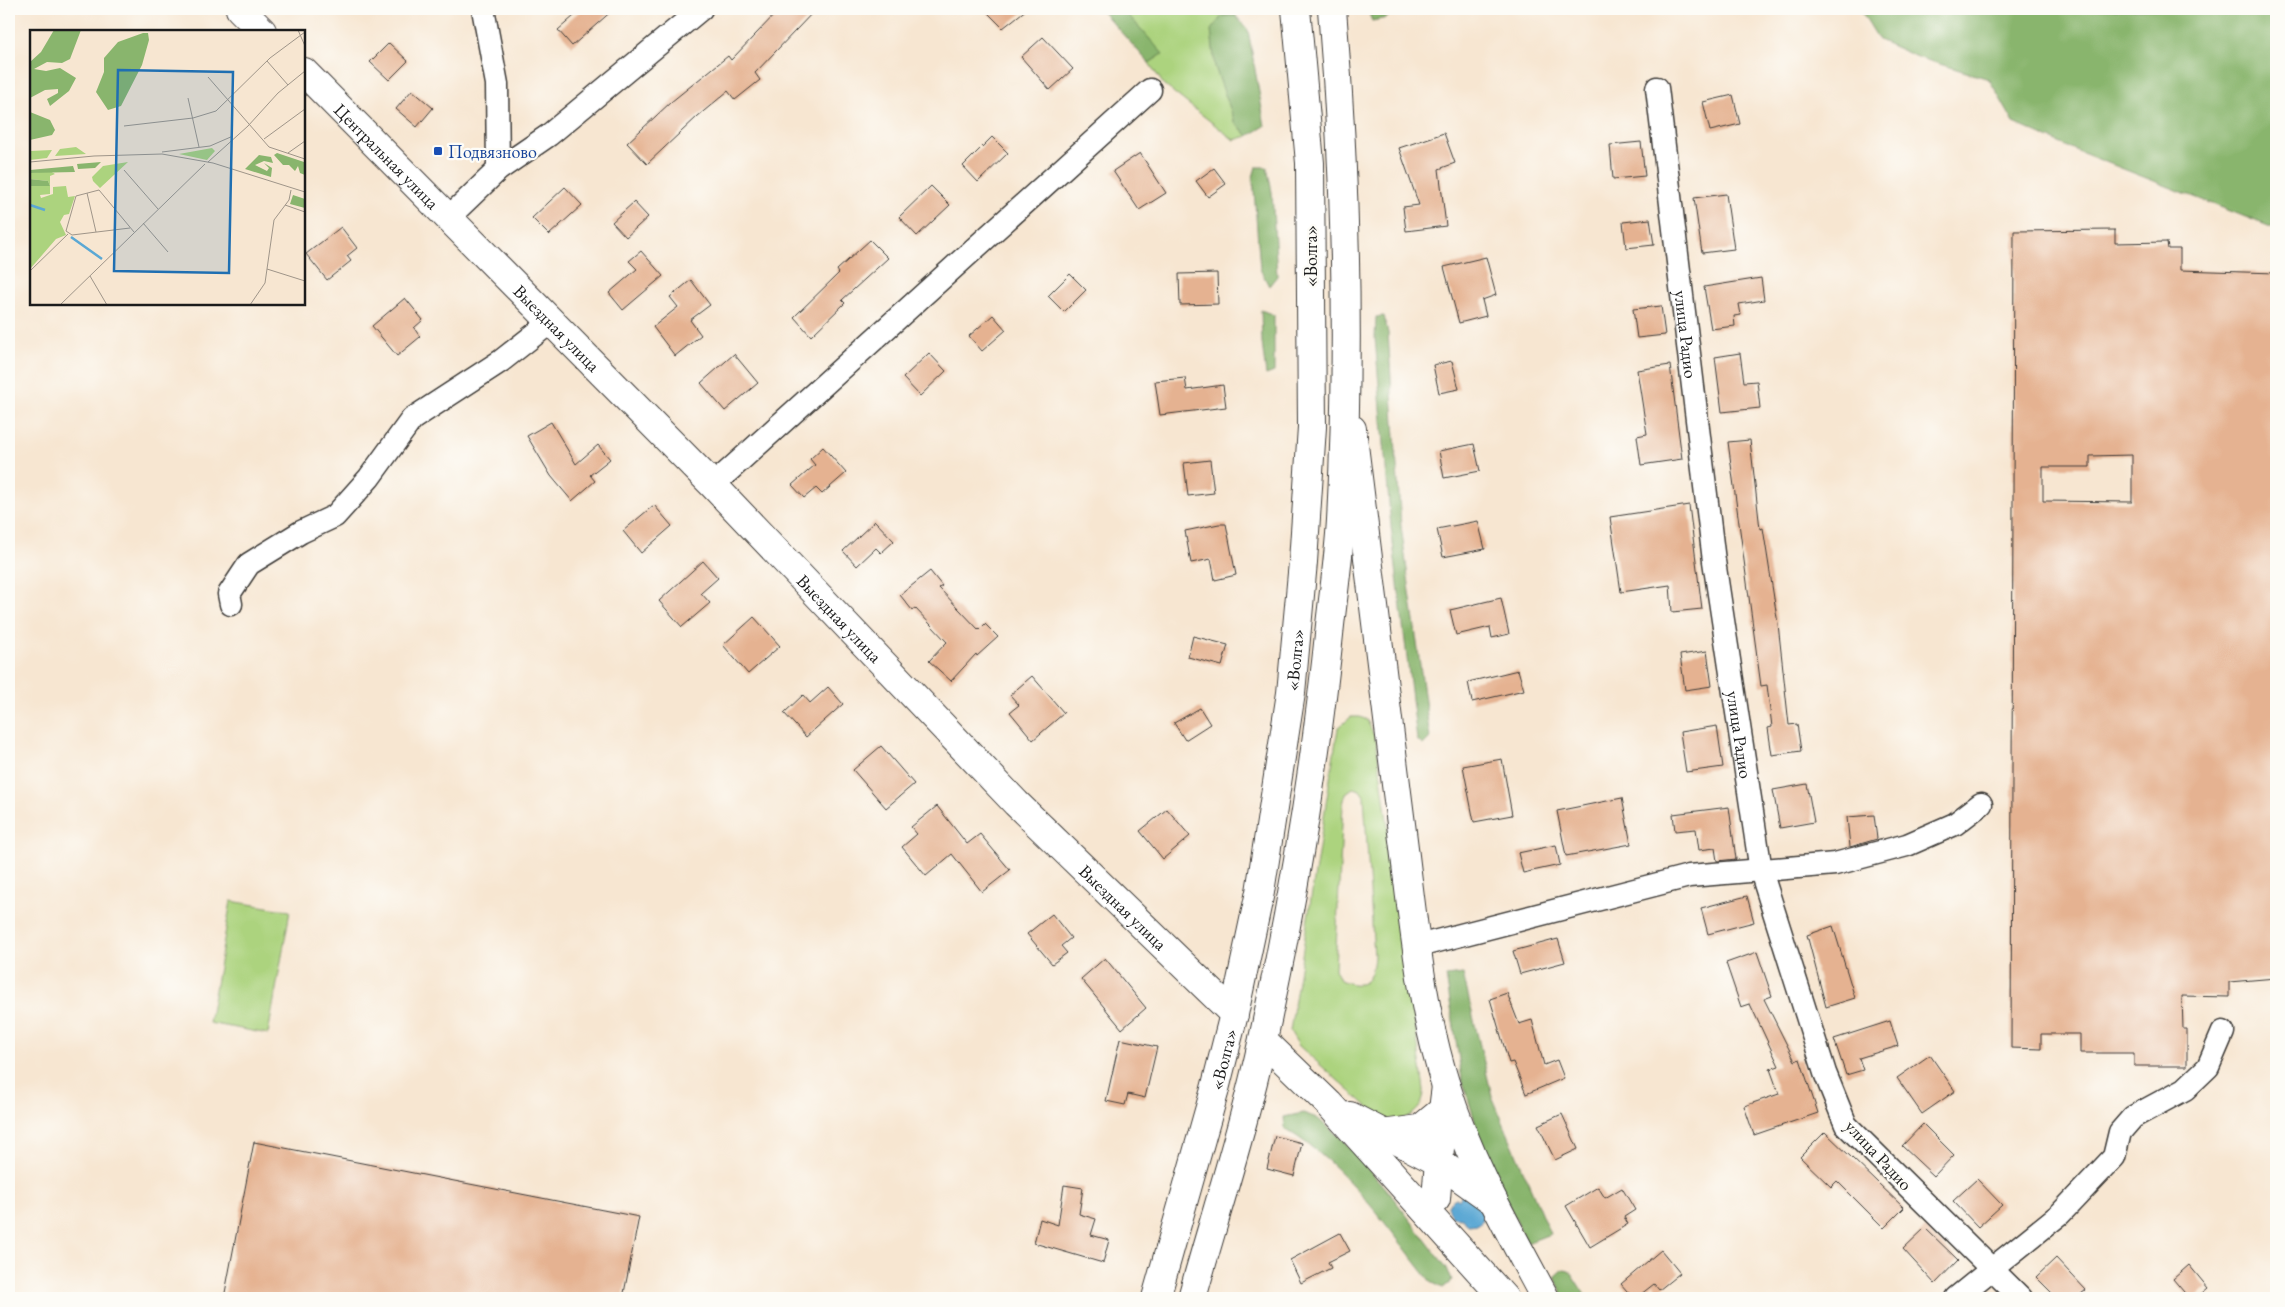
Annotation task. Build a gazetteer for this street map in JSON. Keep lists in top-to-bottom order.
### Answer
{
  "streets": {
    "main road": ["Центральная улица", "«Волга»", "Выездная улица"],
    "street": ["улица Радио"]
  },
  "crossings": [
    ["Центральная улица", "Выездная улица"],
    ["«Волга»", "Выездная улица"]
  ],
  "places": {
    "transit": ["Подвязново"]
  }
}
